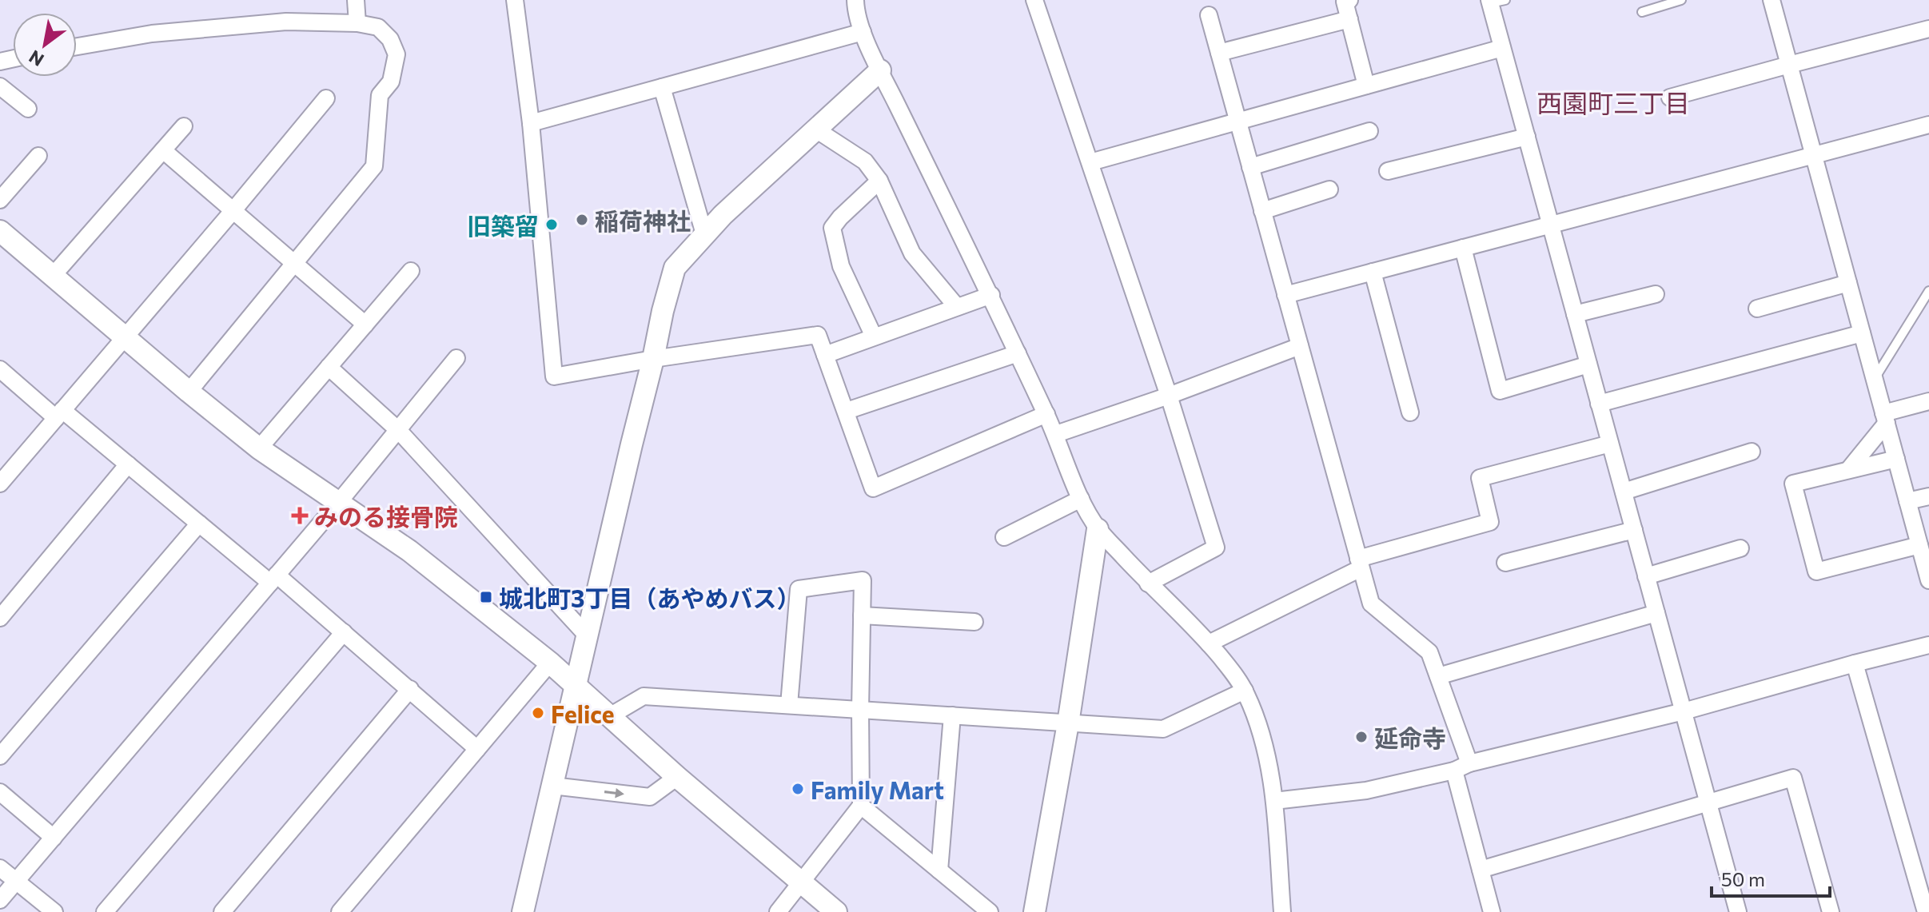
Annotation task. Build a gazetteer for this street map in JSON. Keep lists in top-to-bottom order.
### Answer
{
  "districts": ["西園町三丁目"],
  "places": {
    "other": [
      "稲荷神社",
      "旧築留",
      "Felice",
      "延命寺",
      "Family Mart"
    ],
    "health": ["みのる接骨院"],
    "transit": ["城北町3丁目（あやめバス）"]
  },
  "scale_bar": "50 m",
  "north": "bottom left"
}
